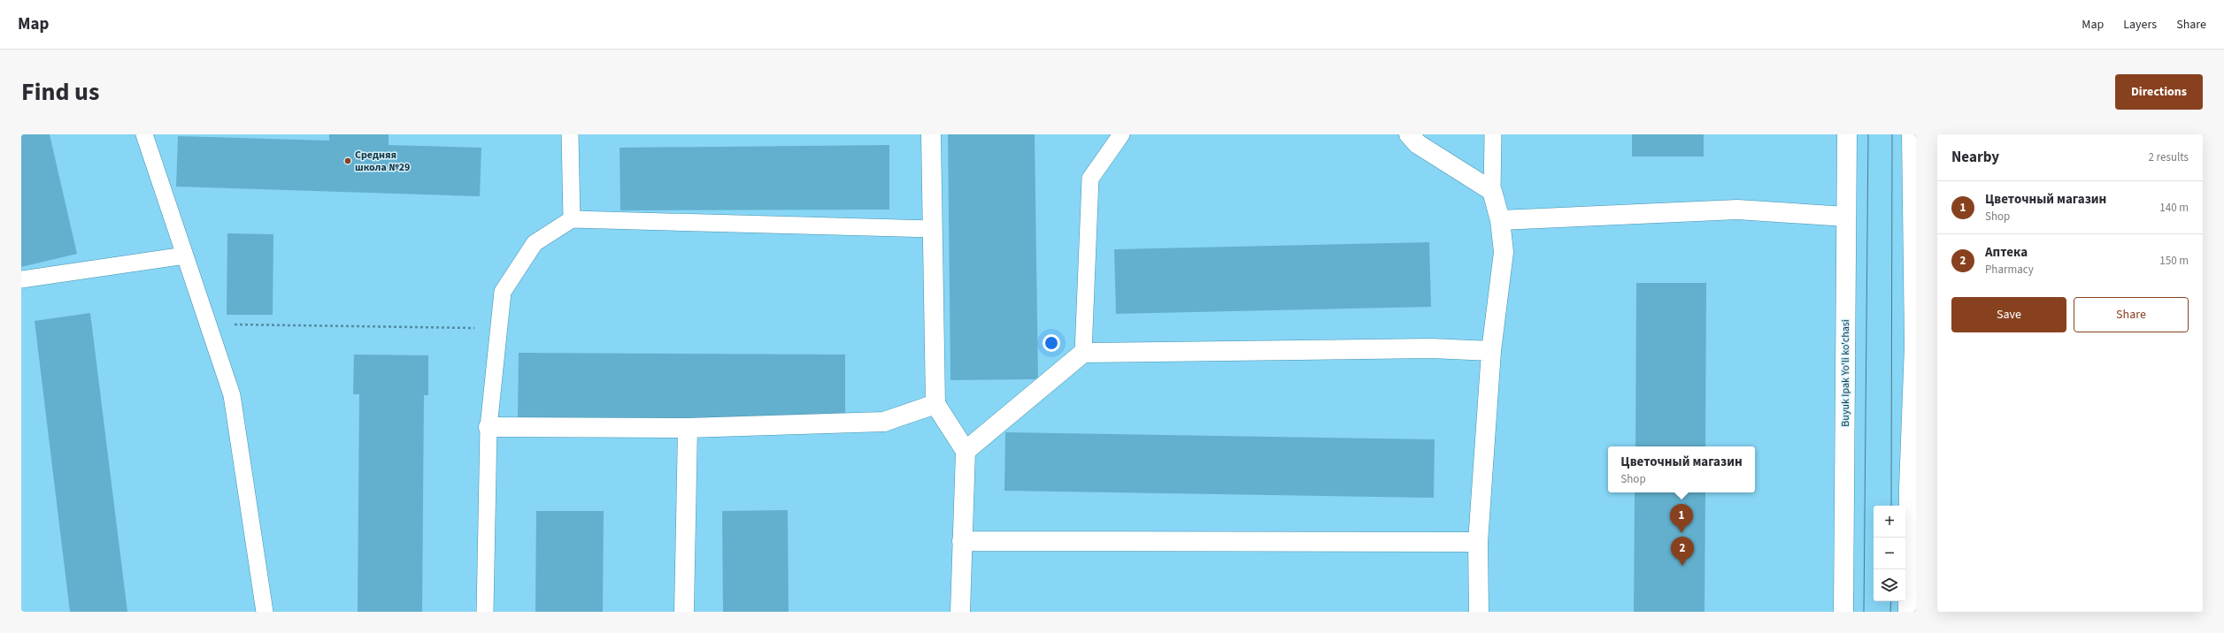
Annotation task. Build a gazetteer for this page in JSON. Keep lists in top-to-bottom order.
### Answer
{
  "streets": {
    "street": ["Buyuk Ipak Yo'li ko'chasi"]
  },
  "places": ["Средняя школа №29"],
  "page": {
    "header": "Map",
    "nav": ["Map", "Layers", "Share"],
    "title": "Find us",
    "buttons": [
      "Directions",
      ["Save", "Share"]
    ],
    "heading": ["Nearby", "2 results"],
    "list": [
      {
        "mark": "1",
        "name": "Цветочный магазин",
        "note": "Shop",
        "value": "140 m"
      },
      {
        "mark": "2",
        "name": "Аптека",
        "note": "Pharmacy",
        "value": "150 m"
      }
    ],
    "popup": ["Цветочный магазин", "Shop"],
    "pins": ["1", "2"],
    "map_buttons": ["+", "−"]
  }
}
